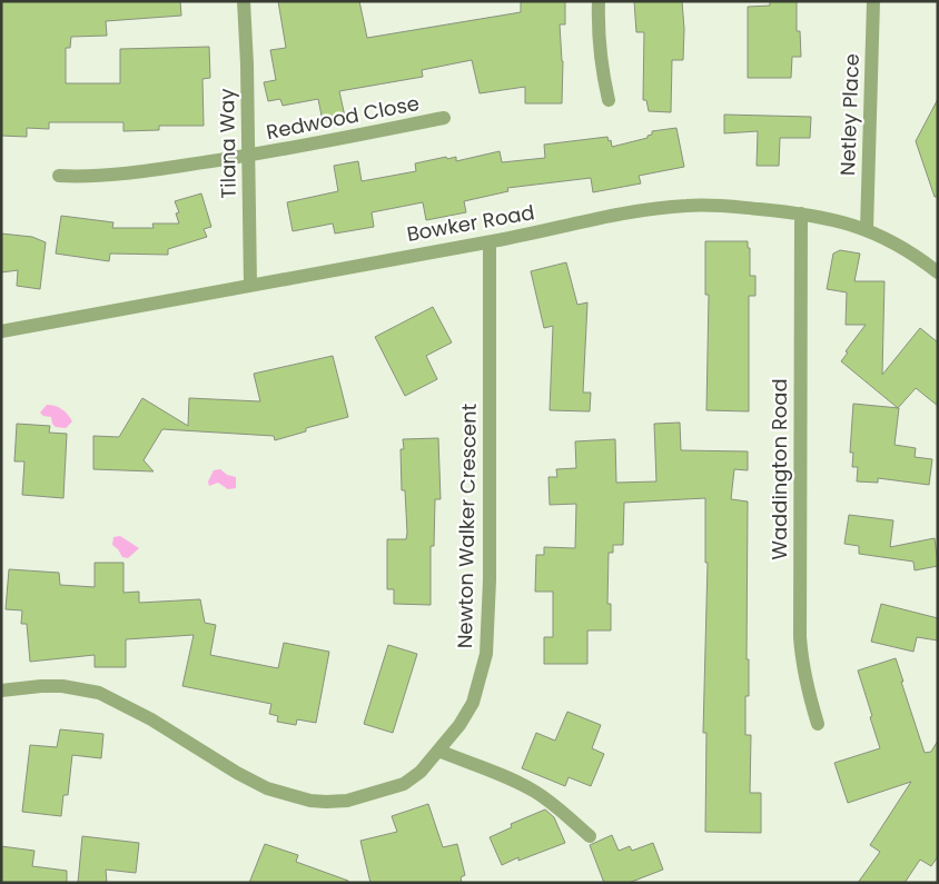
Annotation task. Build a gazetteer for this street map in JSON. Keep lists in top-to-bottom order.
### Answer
{
  "streets": {
    "street": [
      "Netley Place",
      "Redwood Close",
      "Tilana Way",
      "Bowker Road",
      "Waddington Road",
      "Newton Walker Crescent"
    ]
  },
  "crossings": [
    ["Netley Place", "Bowker Road"],
    ["Redwood Close", "Tilana Way"],
    ["Tilana Way", "Bowker Road"],
    ["Bowker Road", "Waddington Road"],
    ["Bowker Road", "Newton Walker Crescent"]
  ]
}
